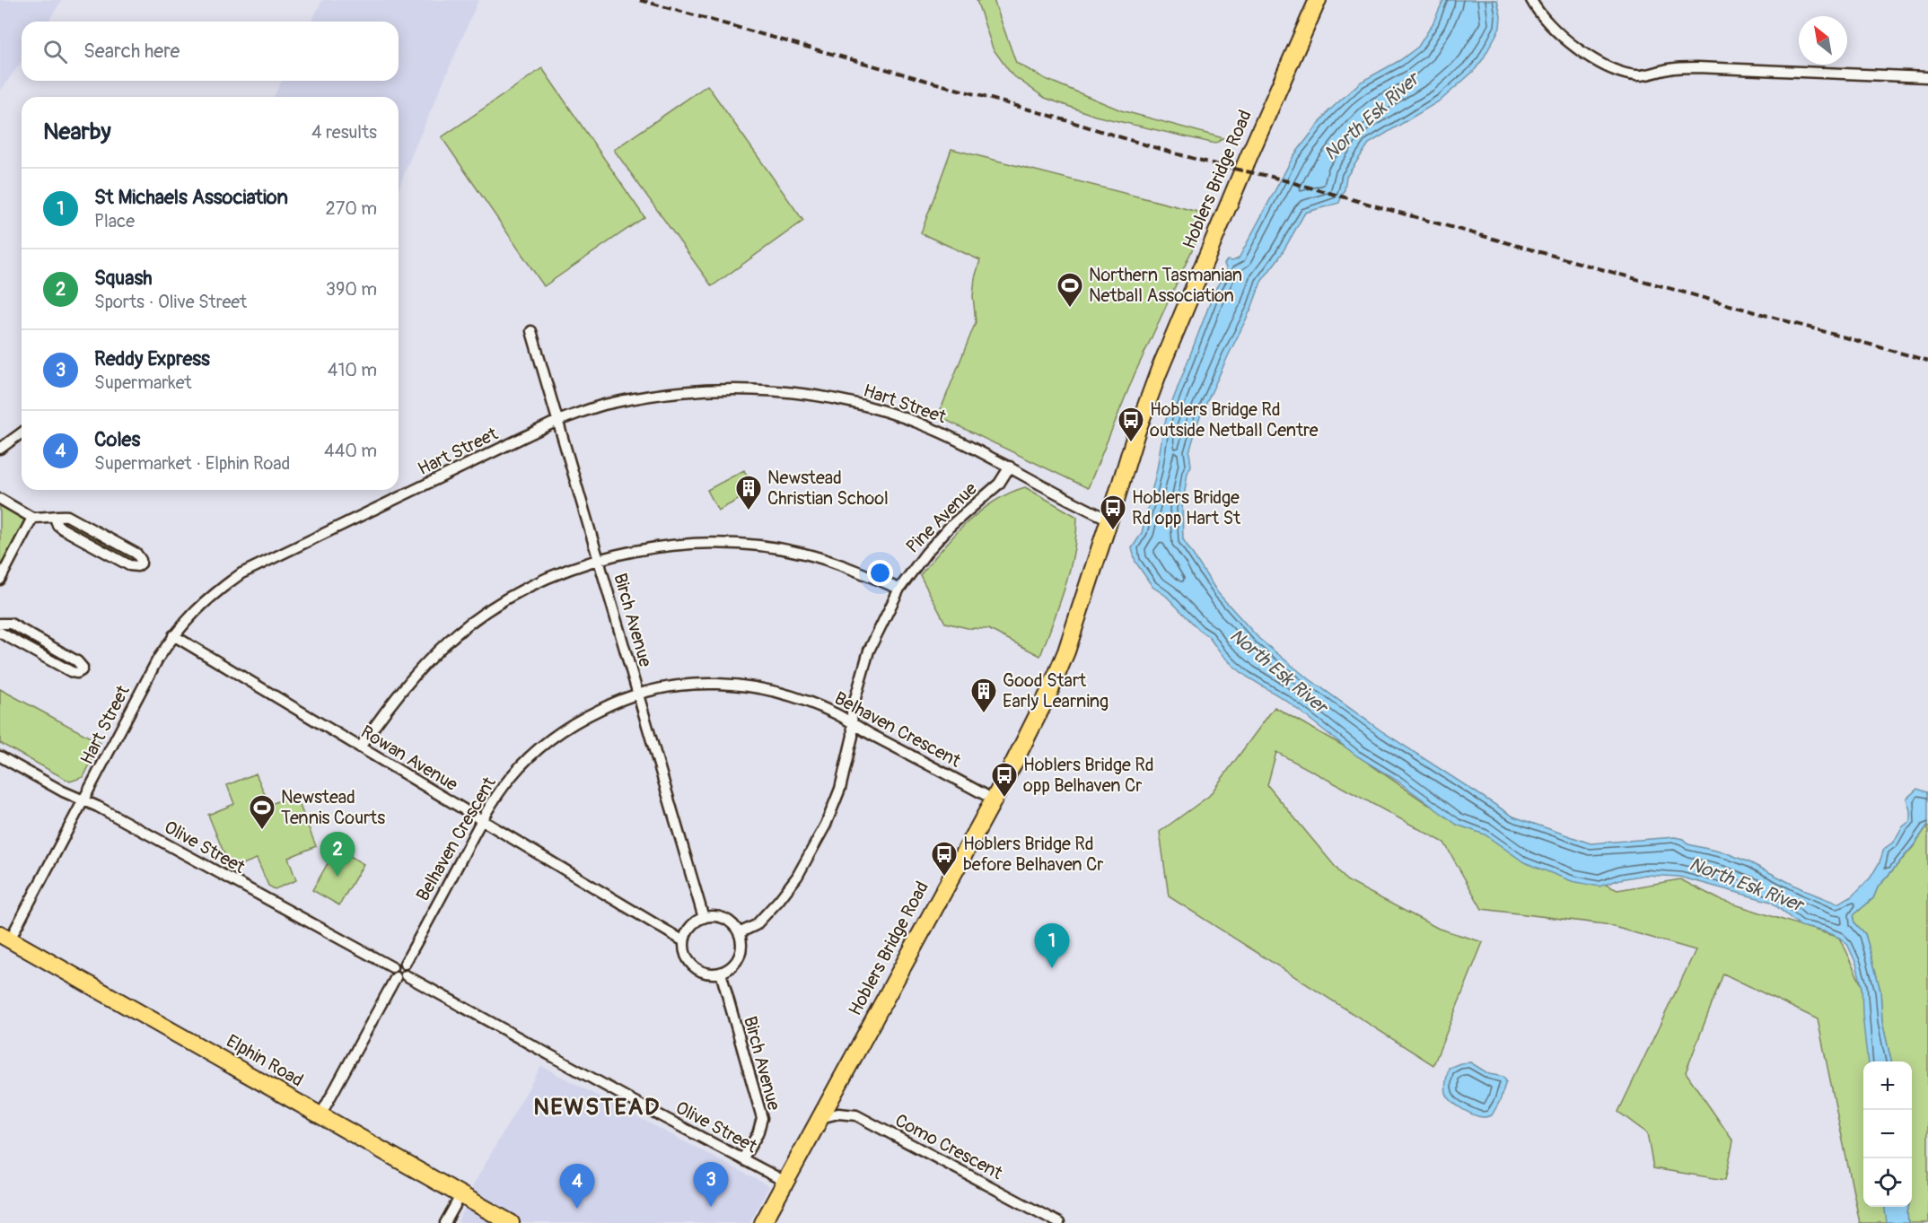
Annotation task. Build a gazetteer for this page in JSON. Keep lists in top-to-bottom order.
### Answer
{
  "streets": {
    "highway": ["Hoblers Bridge Road", "Elphin Road"],
    "street": [
      "Hart Street",
      "Pine Avenue",
      "Birch Avenue",
      "Belhaven Crescent",
      "Rowan Avenue",
      "Olive Street",
      "Como Crescent"
    ]
  },
  "crossings": [
    ["Hoblers Bridge Road", "Hart Street"],
    ["Hoblers Bridge Road", "Belhaven Crescent"],
    ["Hoblers Bridge Road", "Olive Street"],
    ["Hoblers Bridge Road", "Como Crescent"],
    ["Hart Street", "Pine Avenue"],
    ["Hart Street", "Birch Avenue"],
    ["Hart Street", "Rowan Avenue"],
    ["Hart Street", "Olive Street"],
    ["Hart Street", "Elphin Road"],
    ["Pine Avenue", "Birch Avenue"],
    ["Pine Avenue", "Belhaven Crescent"],
    ["Pine Avenue", "Rowan Avenue"],
    ["Birch Avenue", "Belhaven Crescent"],
    ["Birch Avenue", "Rowan Avenue"],
    ["Birch Avenue", "Olive Street"],
    ["Belhaven Crescent", "Rowan Avenue"],
    ["Belhaven Crescent", "Olive Street"]
  ],
  "districts": ["NEWSTEAD"],
  "water": ["North Esk River"],
  "places": {
    "sports": ["Northern Tasmanian Netball Association", "Newstead Tennis Courts"],
    "bus stop": [
      "Hoblers Bridge Rd outside Netball Centre",
      "Hoblers Bridge Rd opp Hart St",
      "Hoblers Bridge Rd opp Belhaven Cr",
      "Hoblers Bridge Rd before Belhaven Cr"
    ],
    "building": ["Newstead Christian School", "Good Start Early Learning"]
  },
  "north": "top left",
  "page": {
    "search": "Search here",
    "heading": ["Nearby", "4 results"],
    "list": [
      {
        "mark": "1",
        "name": "St Michaels Association",
        "note": "Place",
        "value": "270 m"
      },
      {
        "mark": "2",
        "name": "Squash",
        "note": "Sports · Olive Street",
        "value": "390 m"
      },
      {
        "mark": "3",
        "name": "Reddy Express",
        "note": "Supermarket",
        "value": "410 m"
      },
      {
        "mark": "4",
        "name": "Coles",
        "note": "Supermarket · Elphin Road",
        "value": "440 m"
      }
    ],
    "pins": [
      "2",
      "1",
      "3",
      "4"
    ],
    "map_buttons": ["+", "−"]
  }
}
